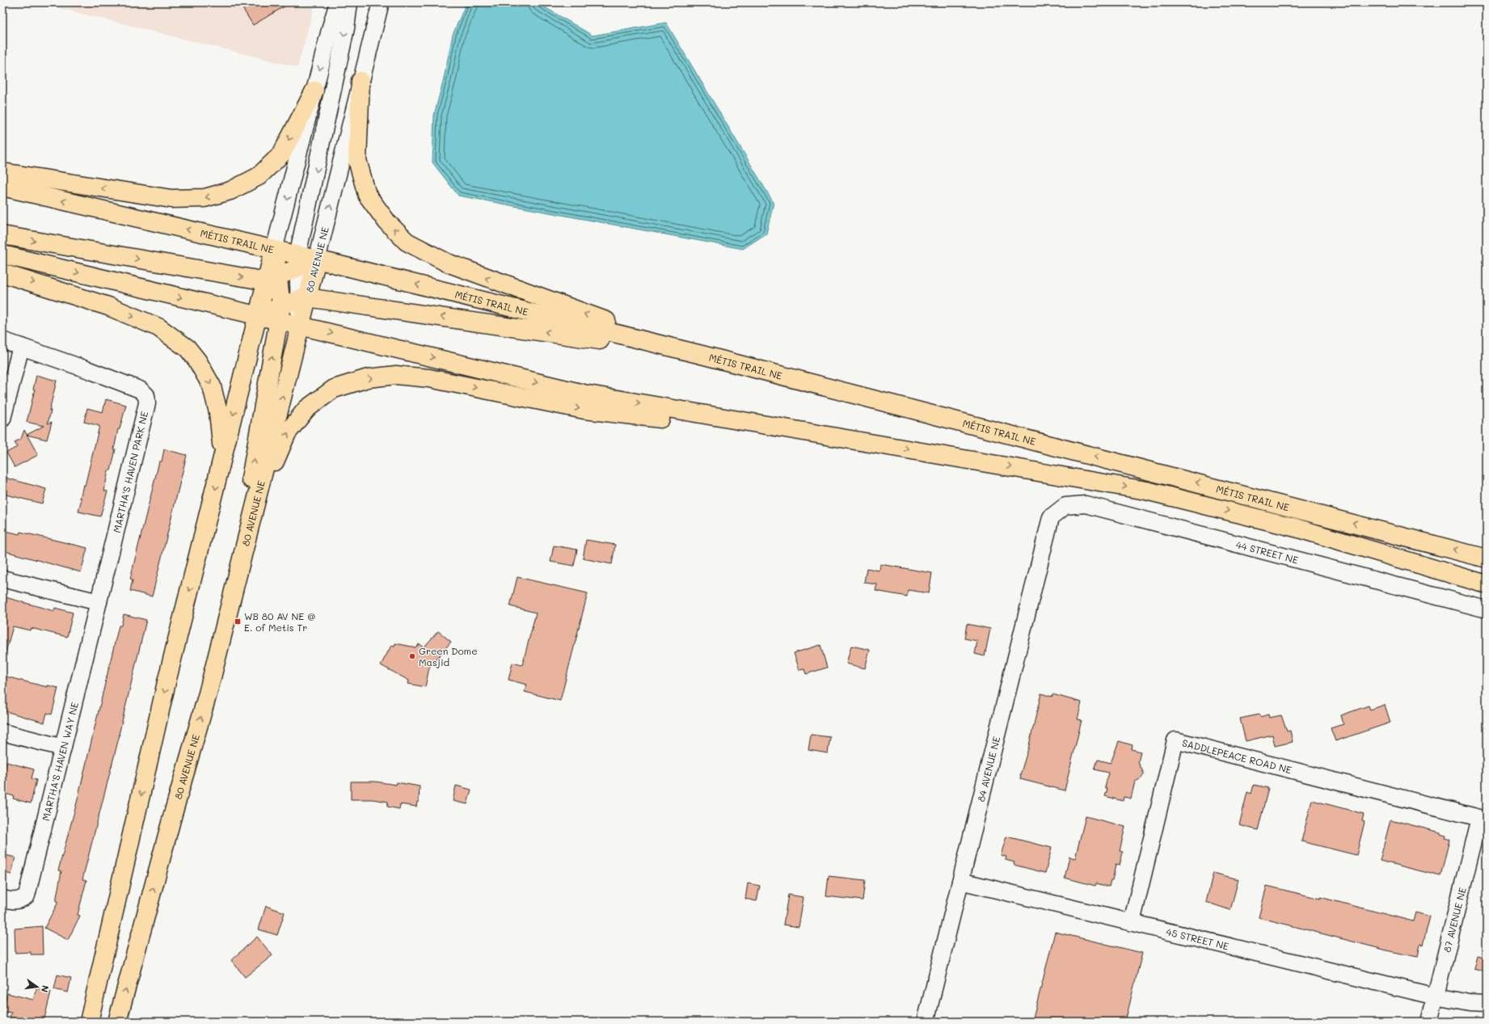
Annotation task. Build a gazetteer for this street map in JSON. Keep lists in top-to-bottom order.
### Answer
{
  "streets": {
    "main road": ["MÉTIS TRAIL NE", "80 AVENUE NE"],
    "street": [
      "MARTHA'S HAVEN PARK NE",
      "44 STREET NE",
      "SADDLEPEACE ROAD NE",
      "MARTHA'S HAVEN WAY NE",
      "84 AVENUE NE",
      "87 AVENUE NE",
      "45 STREET NE"
    ]
  },
  "crossings": [
    ["MÉTIS TRAIL NE", "80 AVENUE NE"],
    ["MARTHA'S HAVEN PARK NE", "MARTHA'S HAVEN WAY NE"],
    ["44 STREET NE", "84 AVENUE NE"],
    ["SADDLEPEACE ROAD NE", "87 AVENUE NE"],
    ["SADDLEPEACE ROAD NE", "45 STREET NE"],
    ["84 AVENUE NE", "45 STREET NE"],
    ["87 AVENUE NE", "45 STREET NE"]
  ],
  "places": {
    "transit": ["WB 80 AV NE @ E. of Metis Tr"],
    "other": ["Green Dome Masjid"]
  },
  "north": "right"
}
